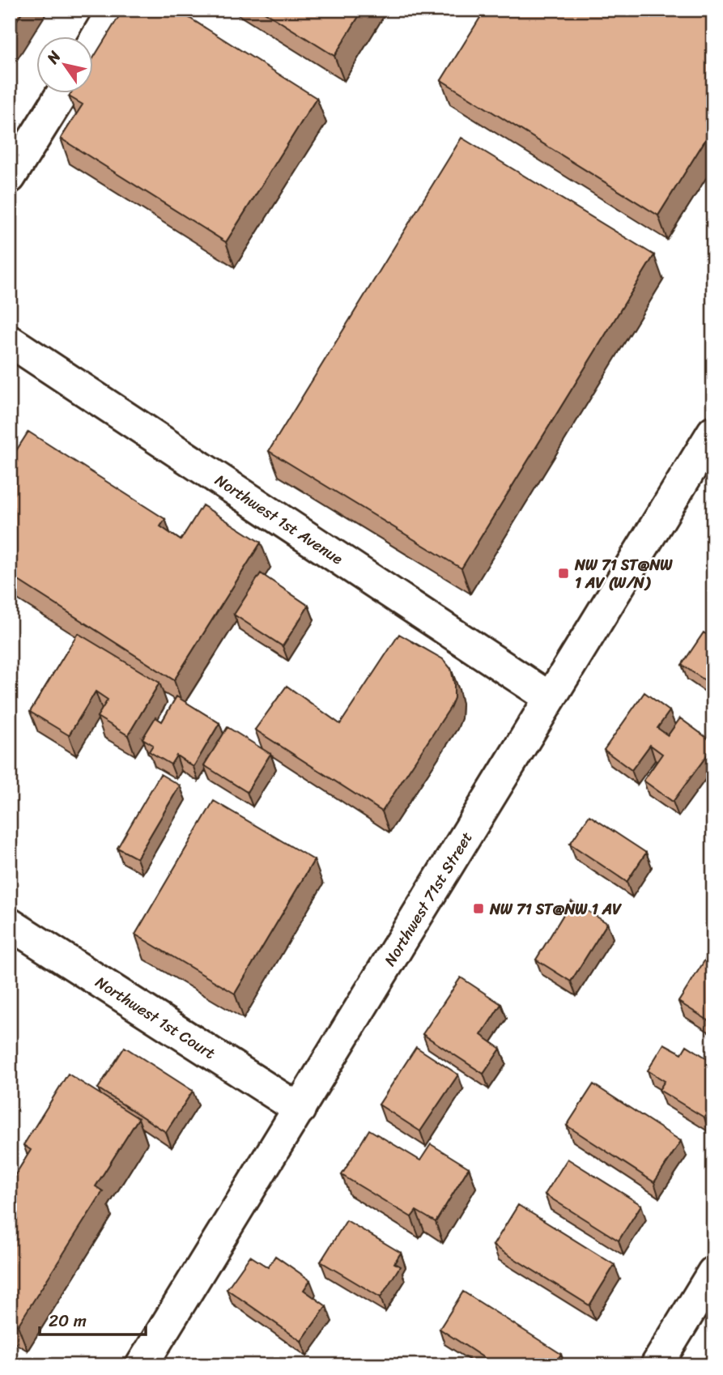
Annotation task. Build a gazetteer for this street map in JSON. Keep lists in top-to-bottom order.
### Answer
{
  "streets": {
    "street": ["Northwest 1st Avenue", "Northwest 71st Street", "Northwest 1st Court"]
  },
  "crossings": [
    ["Northwest 1st Avenue", "Northwest 71st Street"],
    ["Northwest 71st Street", "Northwest 1st Court"]
  ],
  "places": {
    "transit": ["NW 71 ST@NW 1 AV (W/N)", "NW 71 ST@NW 1 AV"]
  },
  "scale_bar": "20 m",
  "north": "top left"
}
